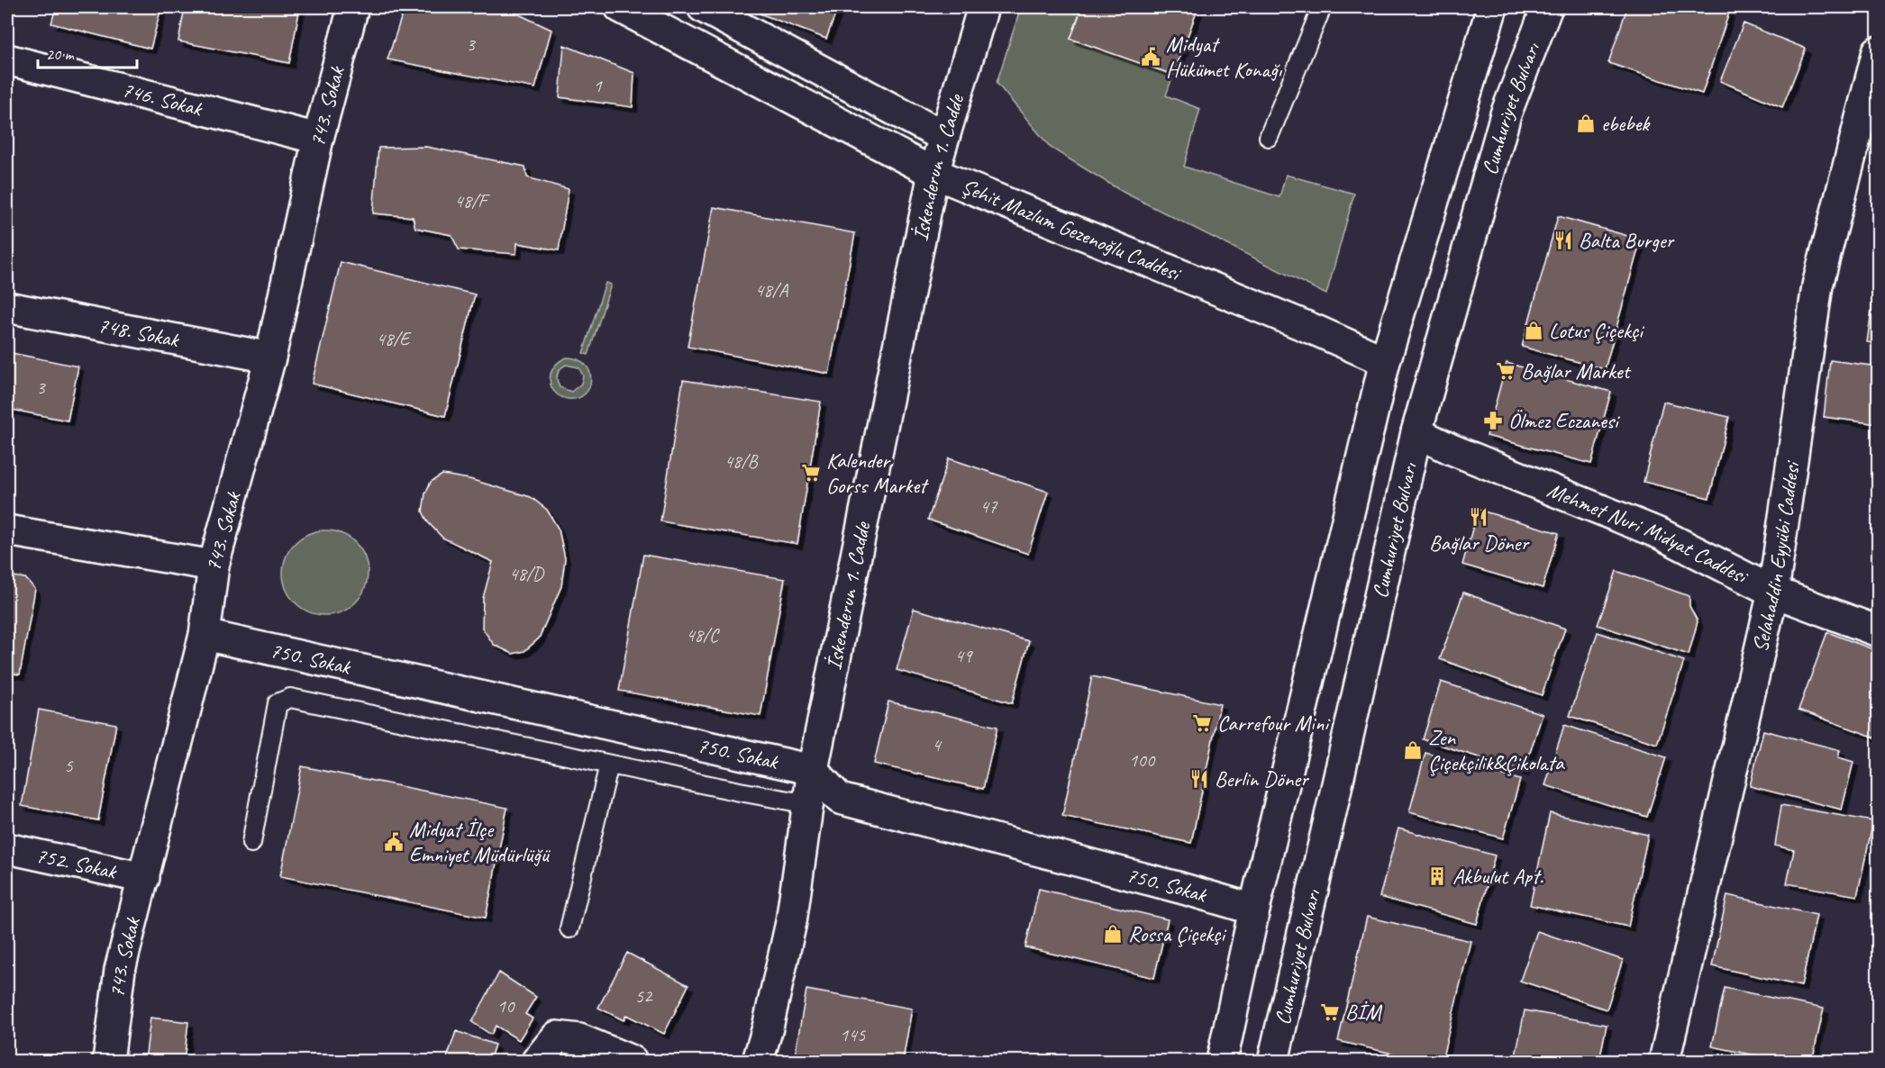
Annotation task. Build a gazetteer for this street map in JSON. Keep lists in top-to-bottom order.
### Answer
{
  "streets": {
    "street": [
      "746. Sokak",
      "743. Sokak",
      "Cumhuriyet Bulvarı",
      "İskenderun 1. Cadde",
      "Şehit Mazlum Gezenoğlu Caddesi",
      "748. Sokak",
      "Mehmet Nuri Midyat Caddesi",
      "Selahaddin Eyyübi Caddesi",
      "750. Sokak",
      "752. Sokak"
    ]
  },
  "crossings": [
    ["746. Sokak", "743. Sokak"],
    ["743. Sokak", "748. Sokak"],
    ["743. Sokak", "750. Sokak"],
    ["743. Sokak", "752. Sokak"],
    ["Cumhuriyet Bulvarı", "Mehmet Nuri Midyat Caddesi"],
    ["İskenderun 1. Cadde", "Şehit Mazlum Gezenoğlu Caddesi"],
    ["İskenderun 1. Cadde", "750. Sokak"],
    ["Mehmet Nuri Midyat Caddesi", "Selahaddin Eyyübi Caddesi"]
  ],
  "places": {
    "public building": ["Midyat Hükümet Konağı", "Midyat İlçe Emniyet Müdürlüğü"],
    "shop": [
      "ebebek",
      "Lotus Çiçekçi",
      "Zen Çiçekçilik&Çikolata",
      "Rossa Çiçekçi"
    ],
    "restaurant": ["Balta Burger", "Bağlar Döner", "Berlin Döner"],
    "supermarket": [
      "Bağlar Market",
      "Kalender Gorss Market",
      "Carrefour Mini",
      "BİM"
    ],
    "pharmacy": ["Ölmez Eczanesi"],
    "building": ["Akbulut Apt."]
  },
  "house_numbers": [
    "3",
    "1",
    "48/F",
    "48/A",
    "48/E",
    "3",
    "48/B",
    "47",
    "48/D",
    "48/C",
    "49",
    "4",
    "100",
    "5",
    "52",
    "10",
    "145"
  ],
  "scale_bar": "20 m"
}
